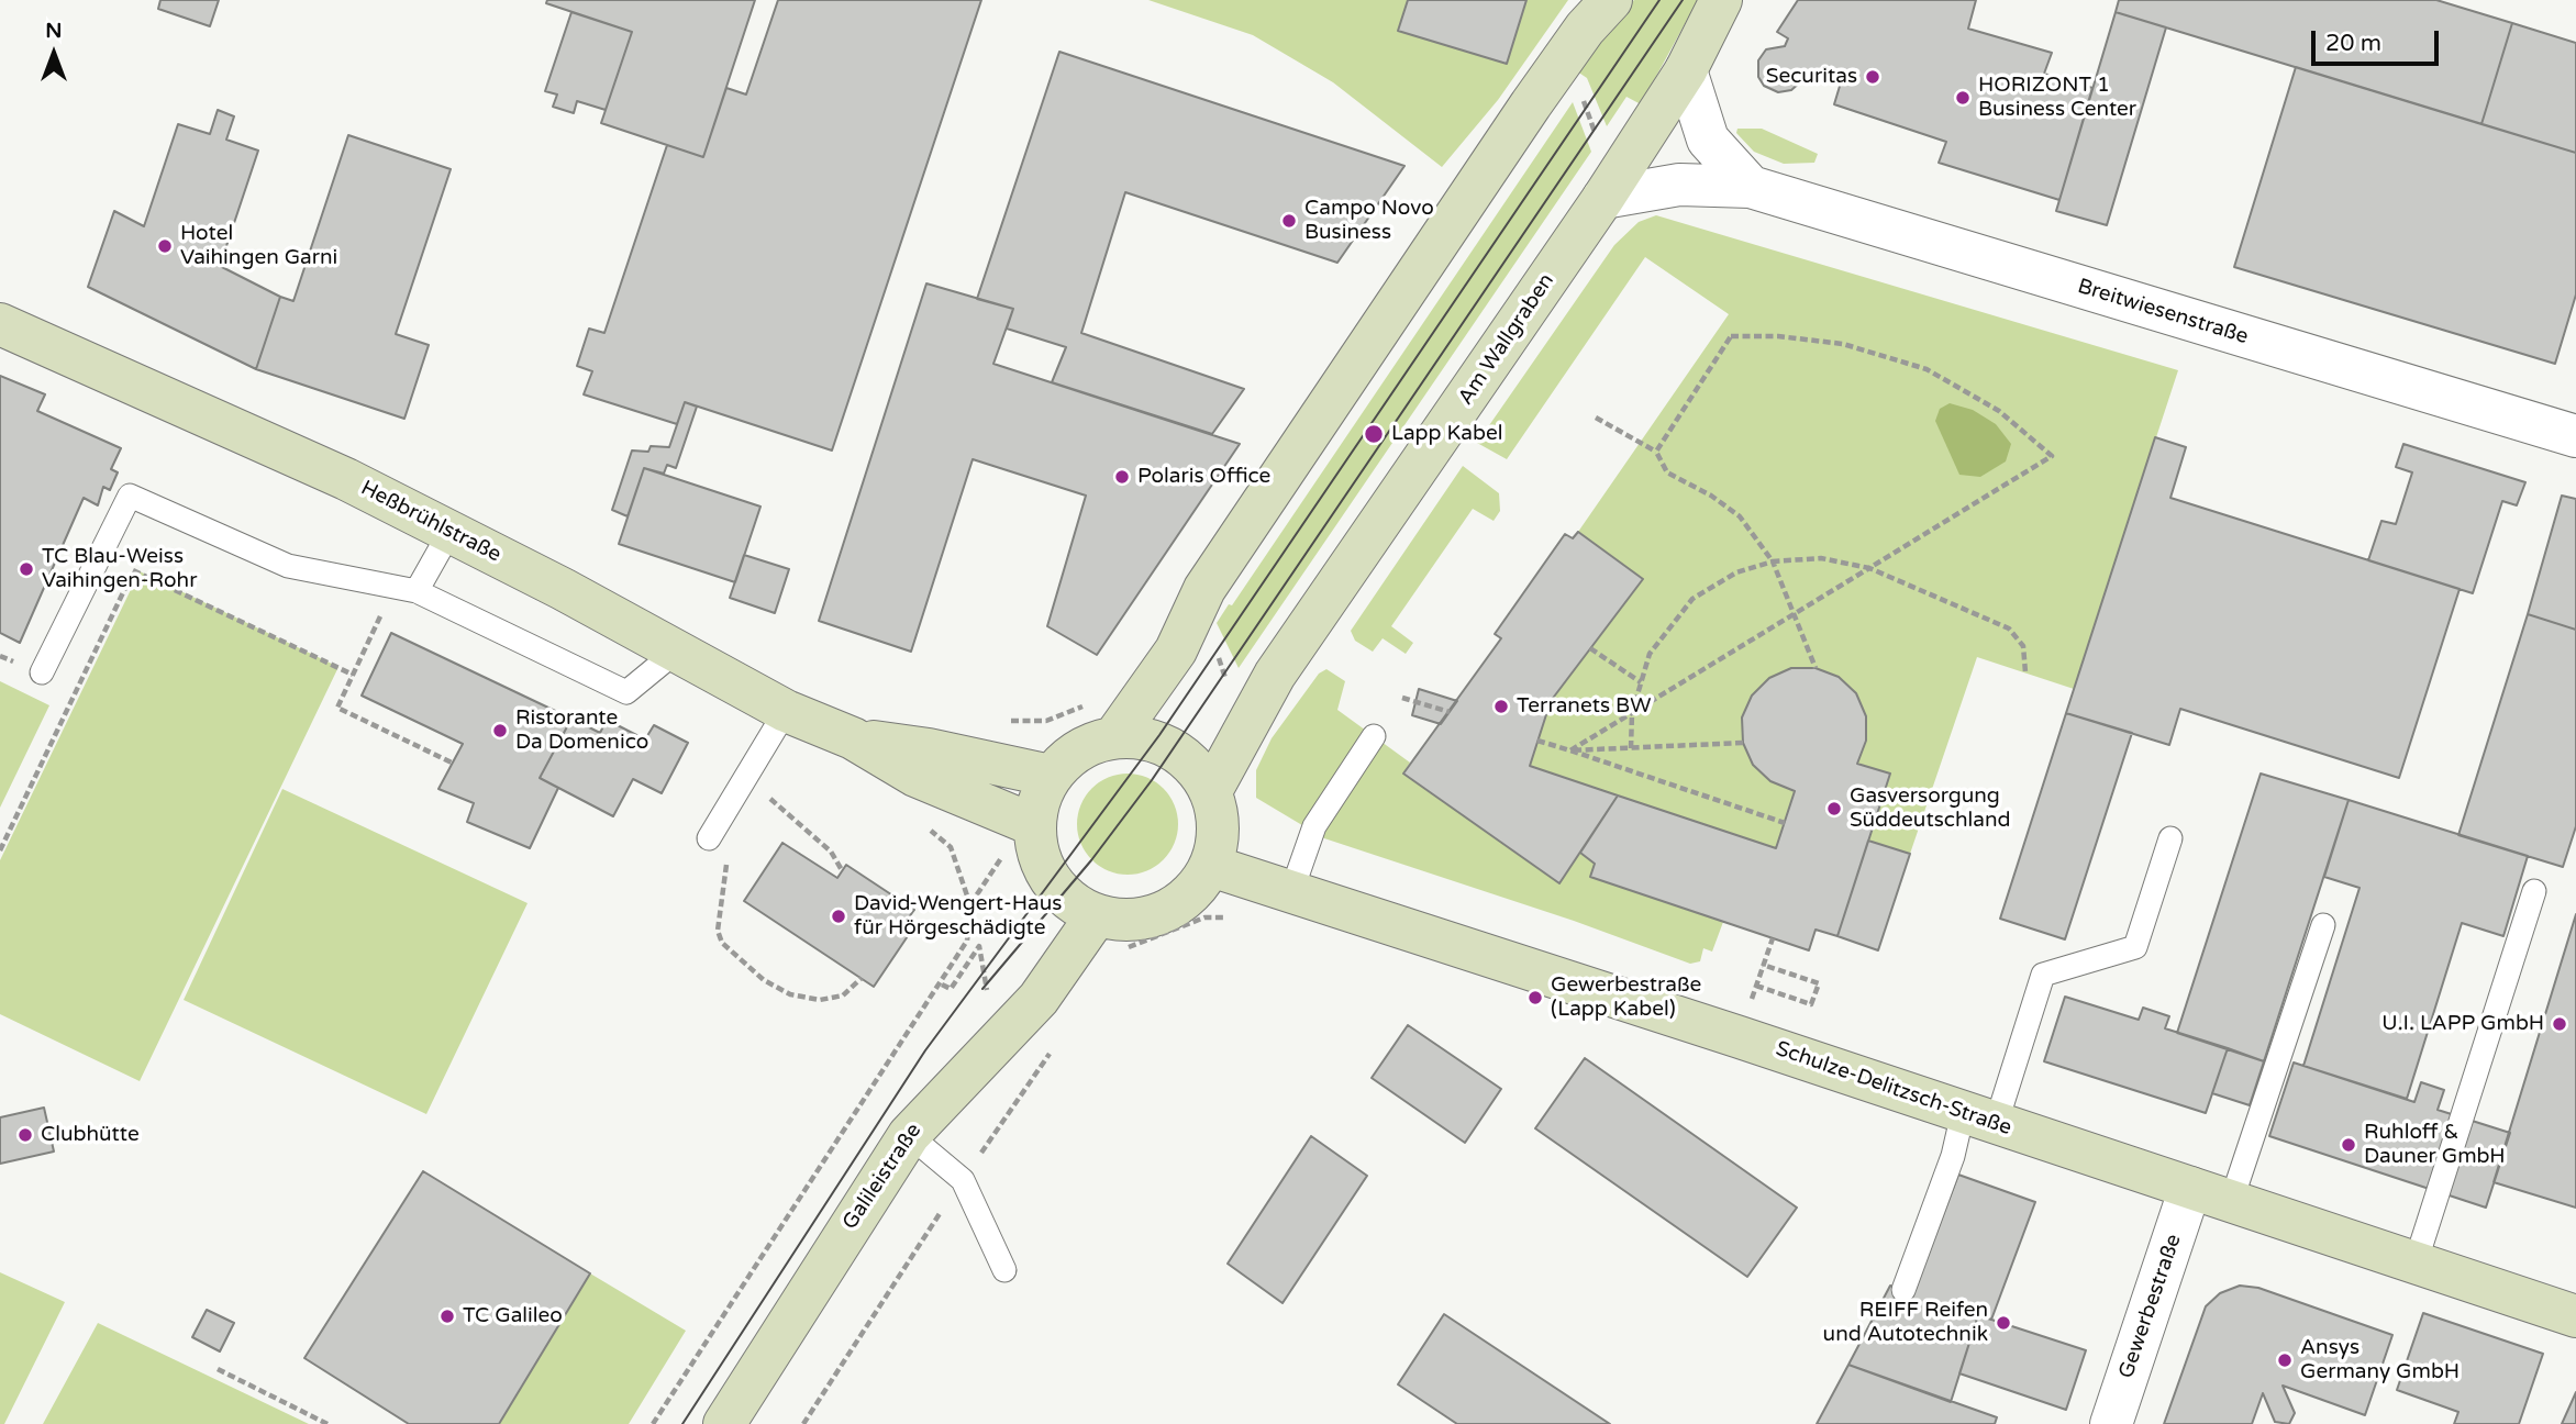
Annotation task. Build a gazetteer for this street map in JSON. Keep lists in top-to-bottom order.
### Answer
{
  "streets": {
    "street": [
      "Breitwiesenstraße",
      "Am Wallgraben",
      "Heßbrühlstraße",
      "Schulze-Delitzsch-Straße",
      "Galileistraße",
      "Gewerbestraße"
    ]
  },
  "crossings": [
    ["Breitwiesenstraße", "Am Wallgraben"],
    ["Am Wallgraben", "Heßbrühlstraße"],
    ["Am Wallgraben", "Schulze-Delitzsch-Straße"],
    ["Am Wallgraben", "Galileistraße"],
    ["Heßbrühlstraße", "Schulze-Delitzsch-Straße"],
    ["Heßbrühlstraße", "Galileistraße"],
    ["Schulze-Delitzsch-Straße", "Galileistraße"],
    ["Schulze-Delitzsch-Straße", "Gewerbestraße"]
  ],
  "places": [
    "Securitas",
    "HORIZONT 1 Business Center",
    "Campo Novo Business",
    "Hotel Vaihingen Garni",
    "Lapp Kabel",
    "Polaris Office",
    "TC Blau-Weiss Vaihingen-Rohr",
    "Terranets BW",
    "Ristorante Da Domenico",
    "Gasversorgung Süddeutschland",
    "David-Wengert-Haus für Hörgeschädigte",
    "Gewerbestraße (Lapp Kabel)",
    "U.I. LAPP GmbH",
    "Clubhütte",
    "Ruhloff & Dauner GmbH",
    "TC Galileo",
    "REIFF Reifen und Autotechnik",
    "Ansys Germany GmbH"
  ],
  "scale_bar": "20 m",
  "north": "top"
}
